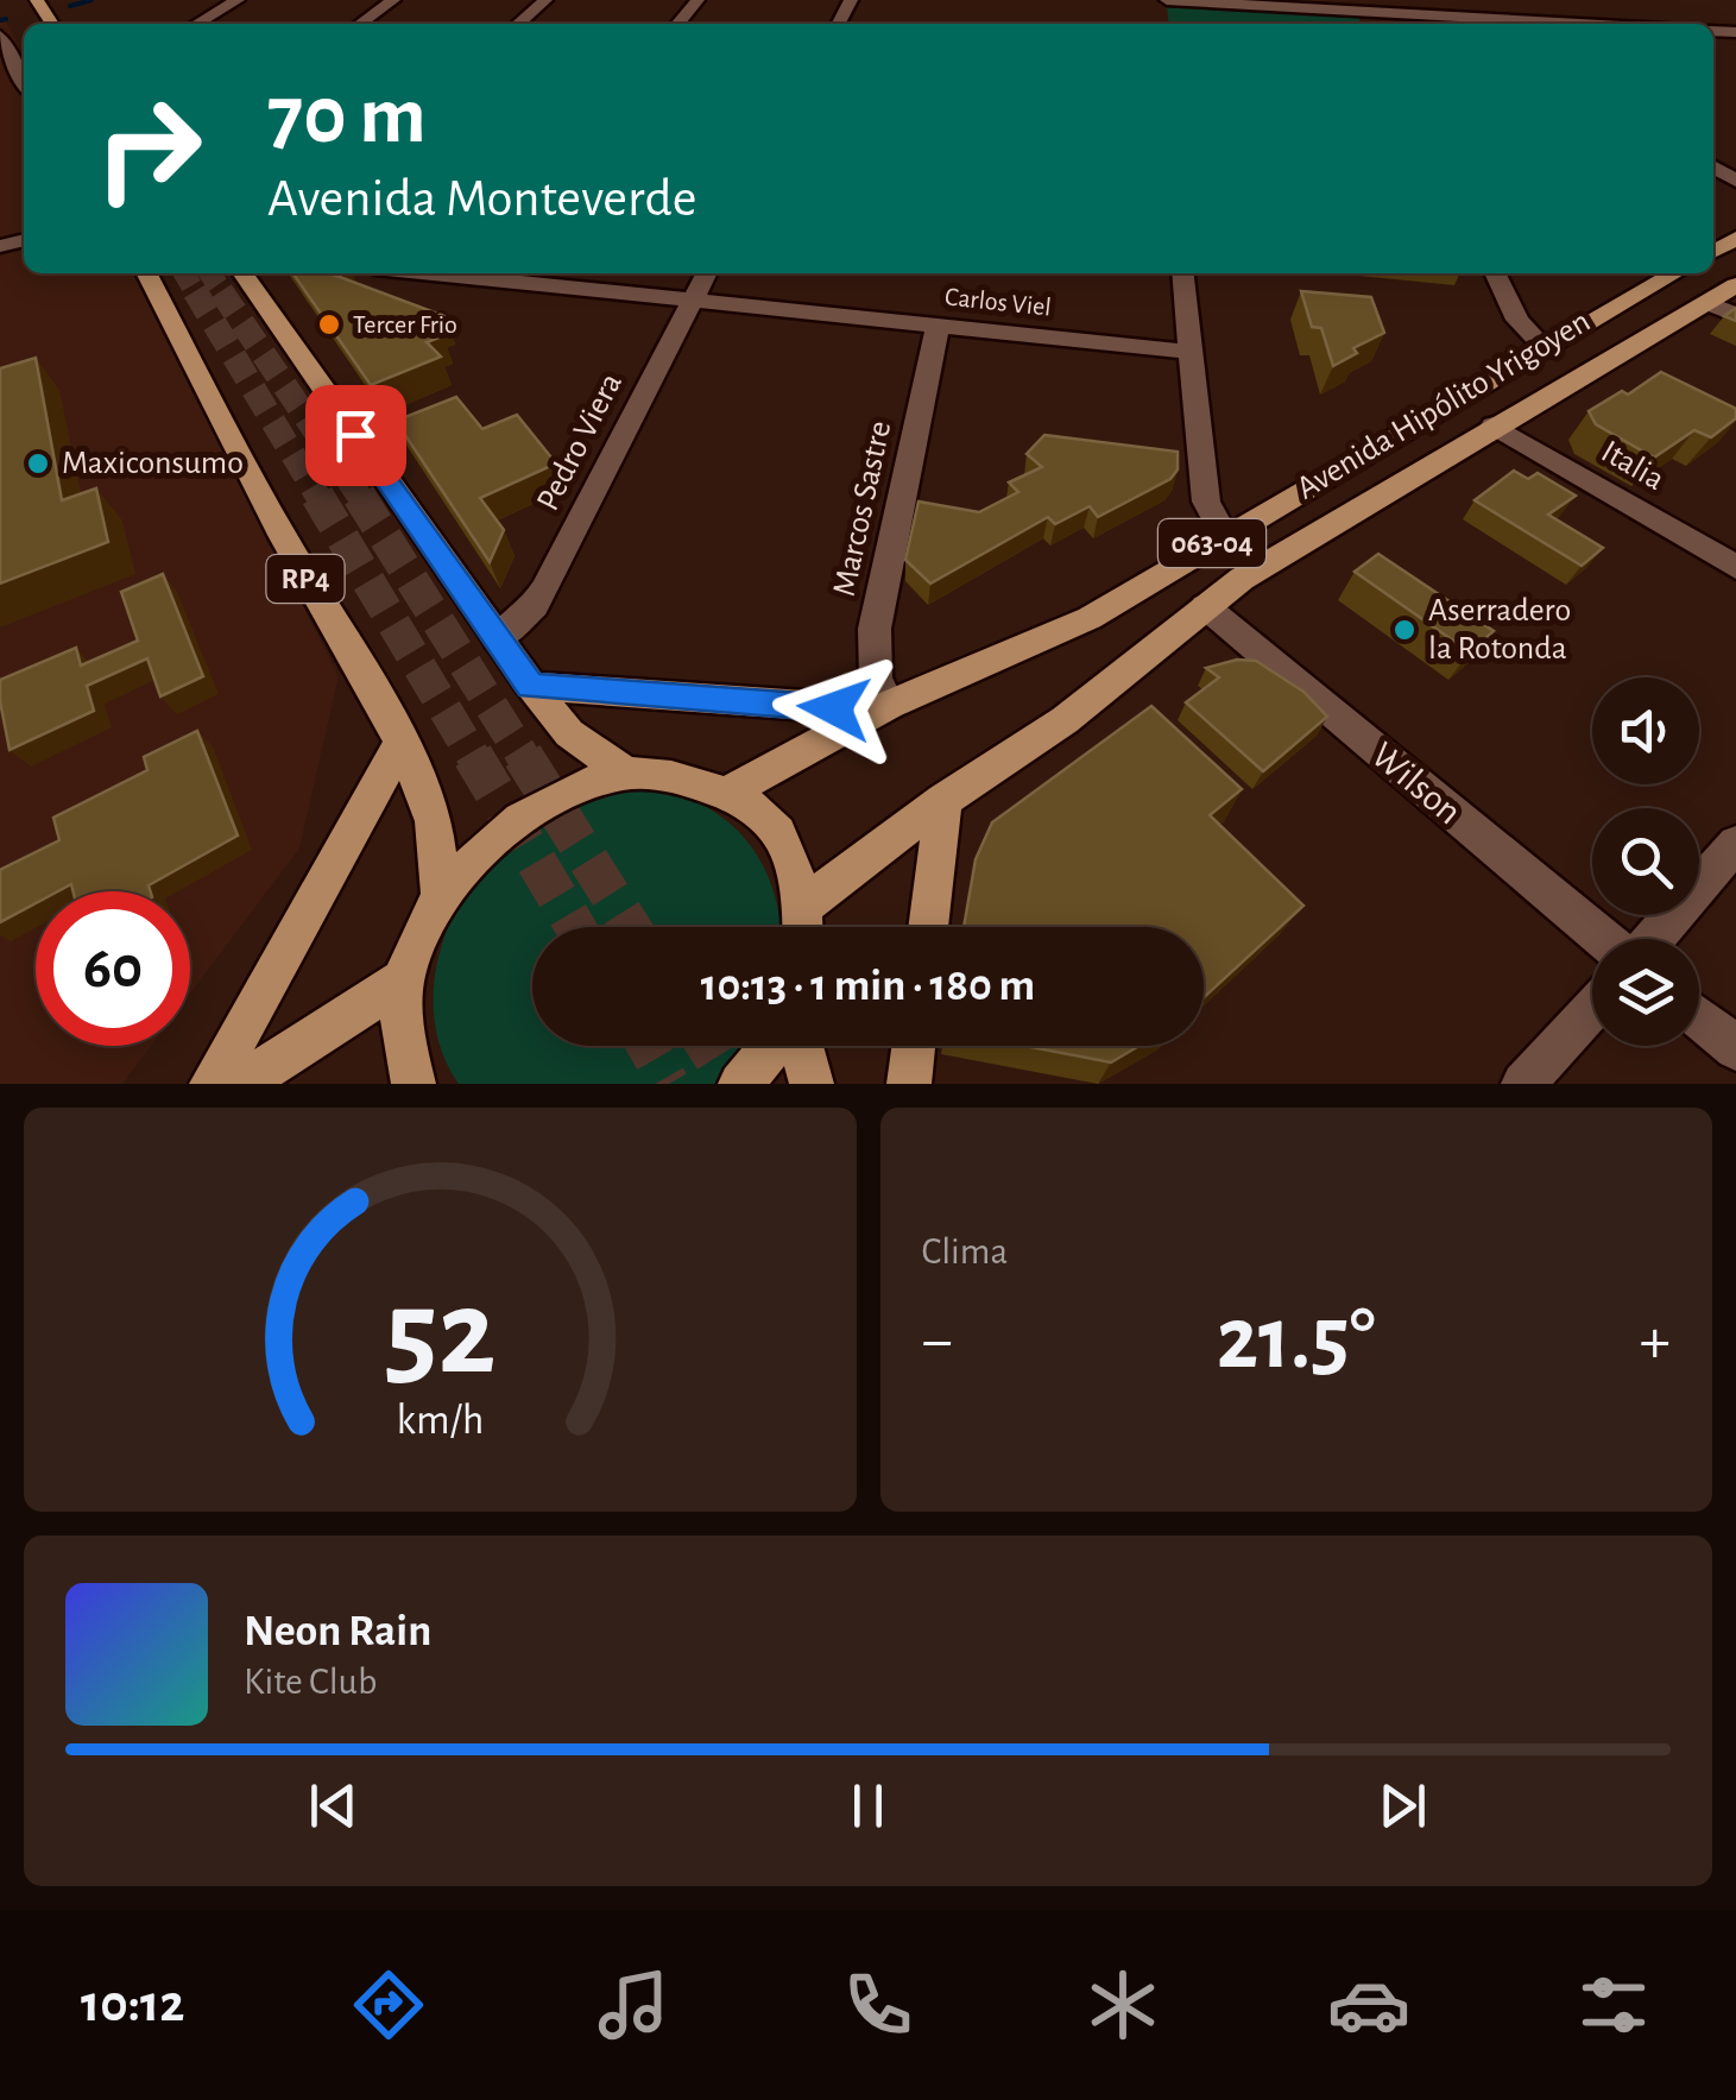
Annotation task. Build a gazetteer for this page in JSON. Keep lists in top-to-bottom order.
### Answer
{
  "streets": {
    "main road": ["Avenida Hipólito Yrigoyen", "063-04", "RP4"],
    "street": [
      "Carlos Viel",
      "Pedro Viera",
      "Italia",
      "Marcos Sastre",
      "Wilson"
    ]
  },
  "crossings": [
    ["Carlos Viel", "Pedro Viera"],
    ["Carlos Viel", "Marcos Sastre"],
    ["Avenida Hipólito Yrigoyen", "Italia"],
    ["Avenida Hipólito Yrigoyen", "Marcos Sastre"],
    ["Avenida Hipólito Yrigoyen", "Wilson"]
  ],
  "places": ["Tercer Frio", "Maxiconsumo", "Aserradero la Rotonda"],
  "page": {
    "turn": ["70 m", "Avenida Monteverde"],
    "limit": "60",
    "trip": "10:13 · 1 min · 180 m",
    "tile": "Clima",
    "heat": ["−", "21.5°", "+"],
    "song": ["Neon Rain", "Kite Club"],
    "tabs": "10:12",
    "gauge": ["52", "km/h"]
  }
}
